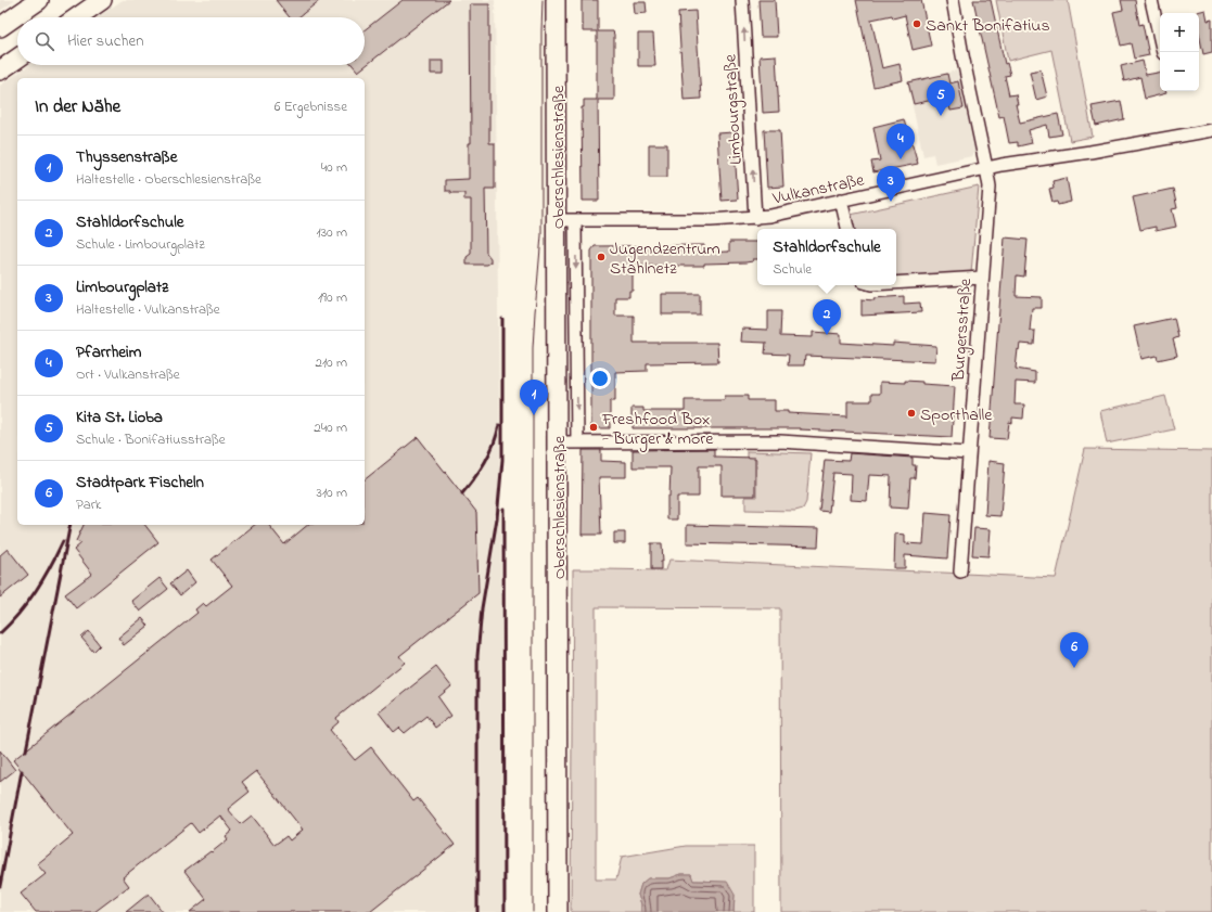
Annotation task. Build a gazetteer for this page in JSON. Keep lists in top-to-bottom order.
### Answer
{
  "streets": {
    "main road": ["Oberschlesienstraße"],
    "street": ["Limbourgstraße", "Vulkanstraße", "Burgersstraße"]
  },
  "crossings": [
    ["Limbourgstraße", "Vulkanstraße"],
    ["Oberschlesienstraße", "Vulkanstraße"],
    ["Vulkanstraße", "Burgersstraße"]
  ],
  "one_way": ["Limbourgstraße"],
  "places": [
    "Sankt Bonifatius",
    "Jugendzentrum Stahlnetz",
    "Sporthalle",
    "Freshfood Box - Burger & more"
  ],
  "page": {
    "map_buttons": ["+", "−"],
    "search": "Hier suchen",
    "heading": ["In der Nähe", "6 Ergebnisse"],
    "pins": [
      "5",
      "4",
      "3",
      "2",
      "1",
      "6"
    ],
    "list": [
      {
        "mark": "1",
        "name": "Thyssenstraße",
        "note": "Haltestelle · Oberschlesienstraße",
        "value": "40 m"
      },
      {
        "mark": "2",
        "name": "Stahldorfschule",
        "note": "Schule · Limbourgplatz",
        "value": "130 m"
      },
      {
        "mark": "3",
        "name": "Limbourgplatz",
        "note": "Haltestelle · Vulkanstraße",
        "value": "190 m"
      },
      {
        "mark": "4",
        "name": "Pfarrheim",
        "note": "Ort · Vulkanstraße",
        "value": "210 m"
      },
      {
        "mark": "5",
        "name": "Kita St. Lioba",
        "note": "Schule · Bonifatiusstraße",
        "value": "240 m"
      },
      {
        "mark": "6",
        "name": "Stadtpark Fischeln",
        "note": "Park",
        "value": "310 m"
      }
    ],
    "popup": ["Stahldorfschule", "Schule"]
  }
}
